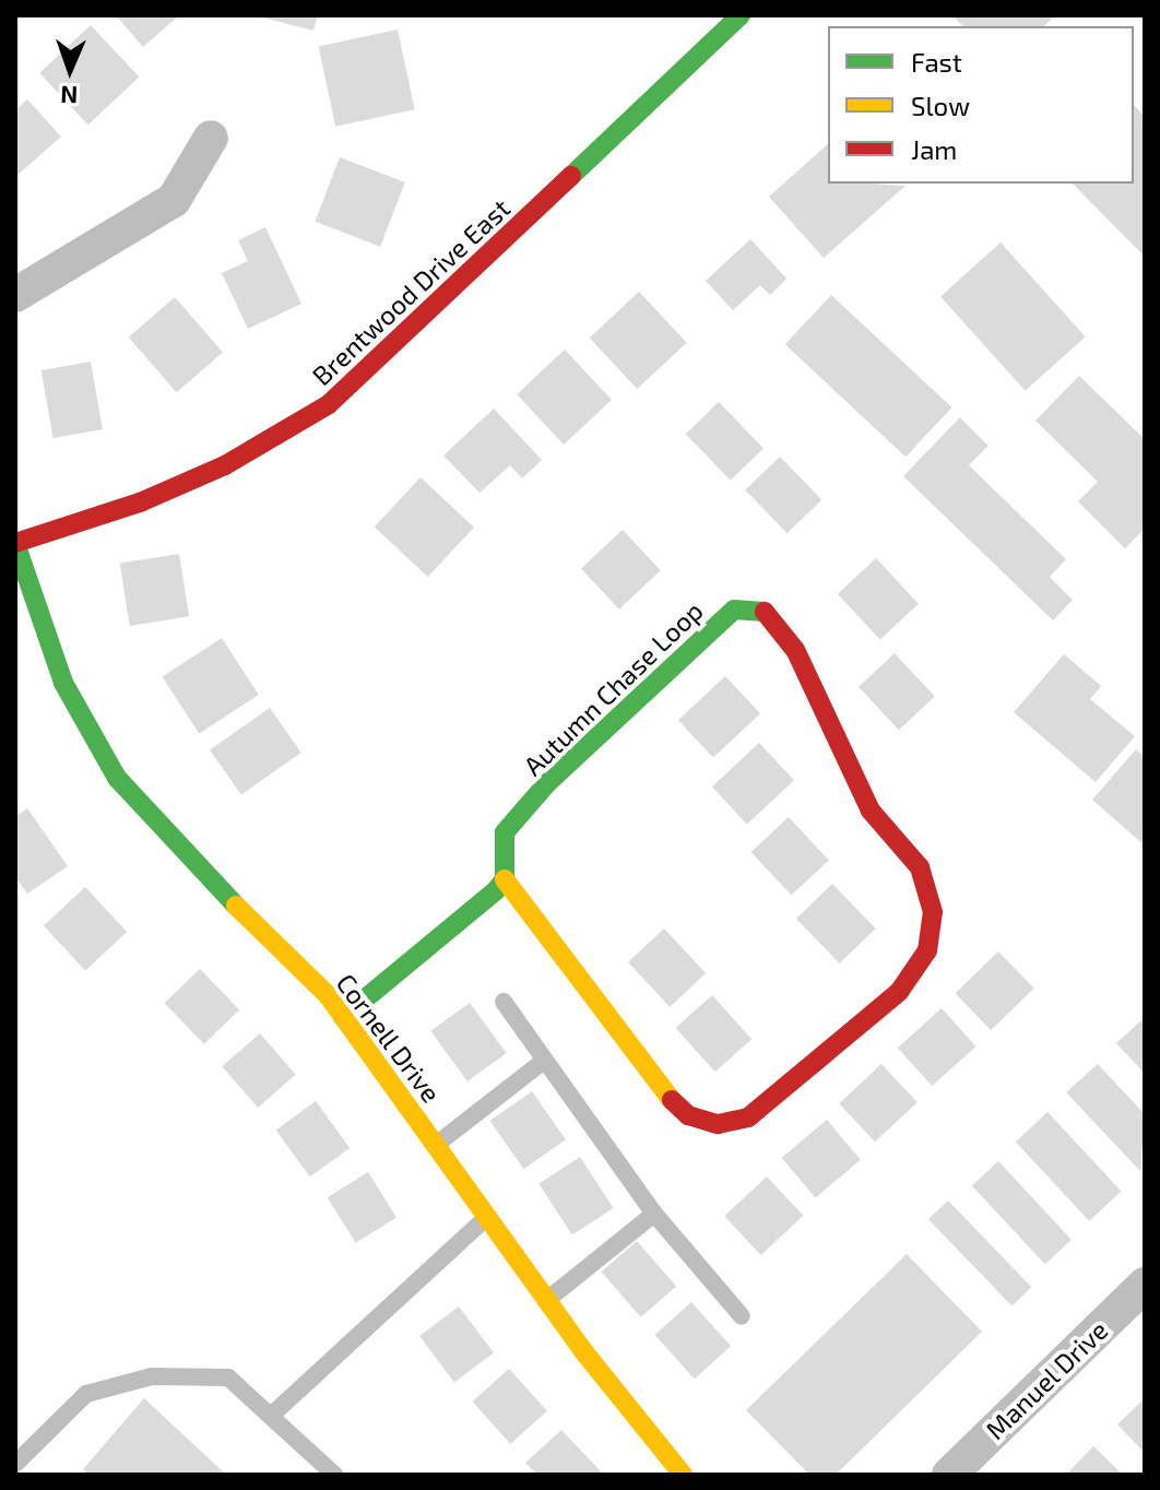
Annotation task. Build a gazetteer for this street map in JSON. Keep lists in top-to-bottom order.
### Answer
{
  "streets": {
    "street": [
      "Brentwood Drive East",
      "Autumn Chase Loop",
      "Cornell Drive",
      "Manuel Drive"
    ]
  },
  "crossings": [
    ["Brentwood Drive East", "Cornell Drive"]
  ],
  "legend": ["Fast", "Slow", "Jam"],
  "north": "bottom"
}
